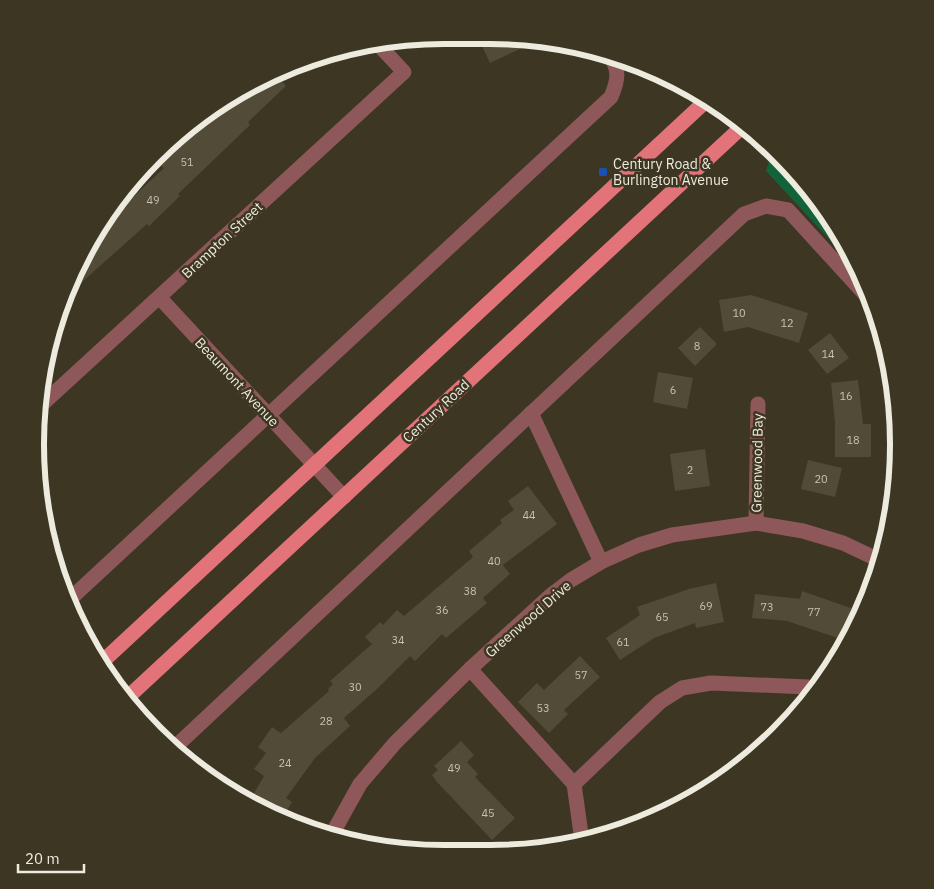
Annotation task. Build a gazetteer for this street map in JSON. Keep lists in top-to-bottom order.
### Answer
{
  "streets": {
    "main road": ["Century Road"],
    "street": [
      "Brampton Street",
      "Beaumont Avenue",
      "Greenwood Bay",
      "Greenwood Drive"
    ]
  },
  "crossings": [
    ["Brampton Street", "Beaumont Avenue"],
    ["Beaumont Avenue", "Century Road"],
    ["Greenwood Bay", "Greenwood Drive"]
  ],
  "places": {
    "transit": ["Century Road & Burlington Avenue"]
  },
  "house_numbers": [
    "51",
    "49",
    "10",
    "12",
    "8",
    "14",
    "6",
    "16",
    "18",
    "2",
    "20",
    "44",
    "40",
    "38",
    "69",
    "73",
    "36",
    "77",
    "65",
    "34",
    "61",
    "57",
    "30",
    "53",
    "28",
    "24",
    "49",
    "45"
  ],
  "scale_bar": "20 m"
}
